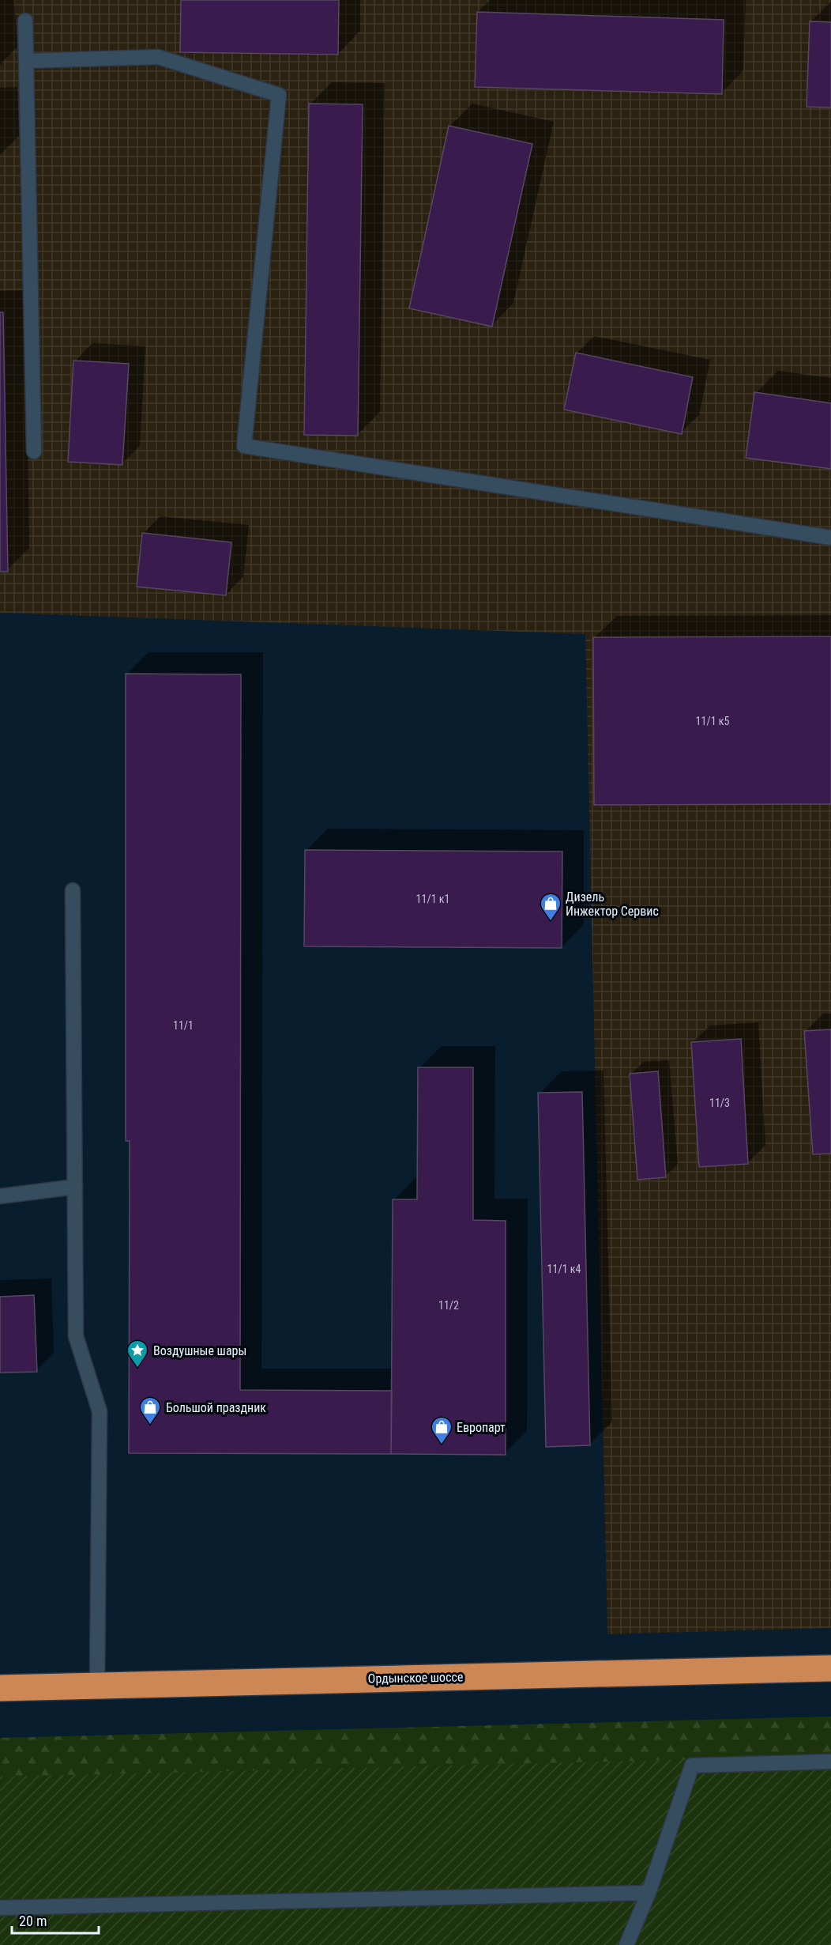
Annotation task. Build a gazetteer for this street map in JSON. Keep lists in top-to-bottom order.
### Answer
{
  "streets": {
    "highway": ["Ордынское шоссе"]
  },
  "places": {
    "shop": ["Дизель Инжектор Сервис", "Большой праздник", "Европарт"],
    "place": ["Воздушные шары"]
  },
  "house_numbers": [
    "11/1 к5",
    "11/1 к1",
    "11/1",
    "11/3",
    "11/1 к4",
    "11/2"
  ],
  "scale_bar": "20 m"
}
